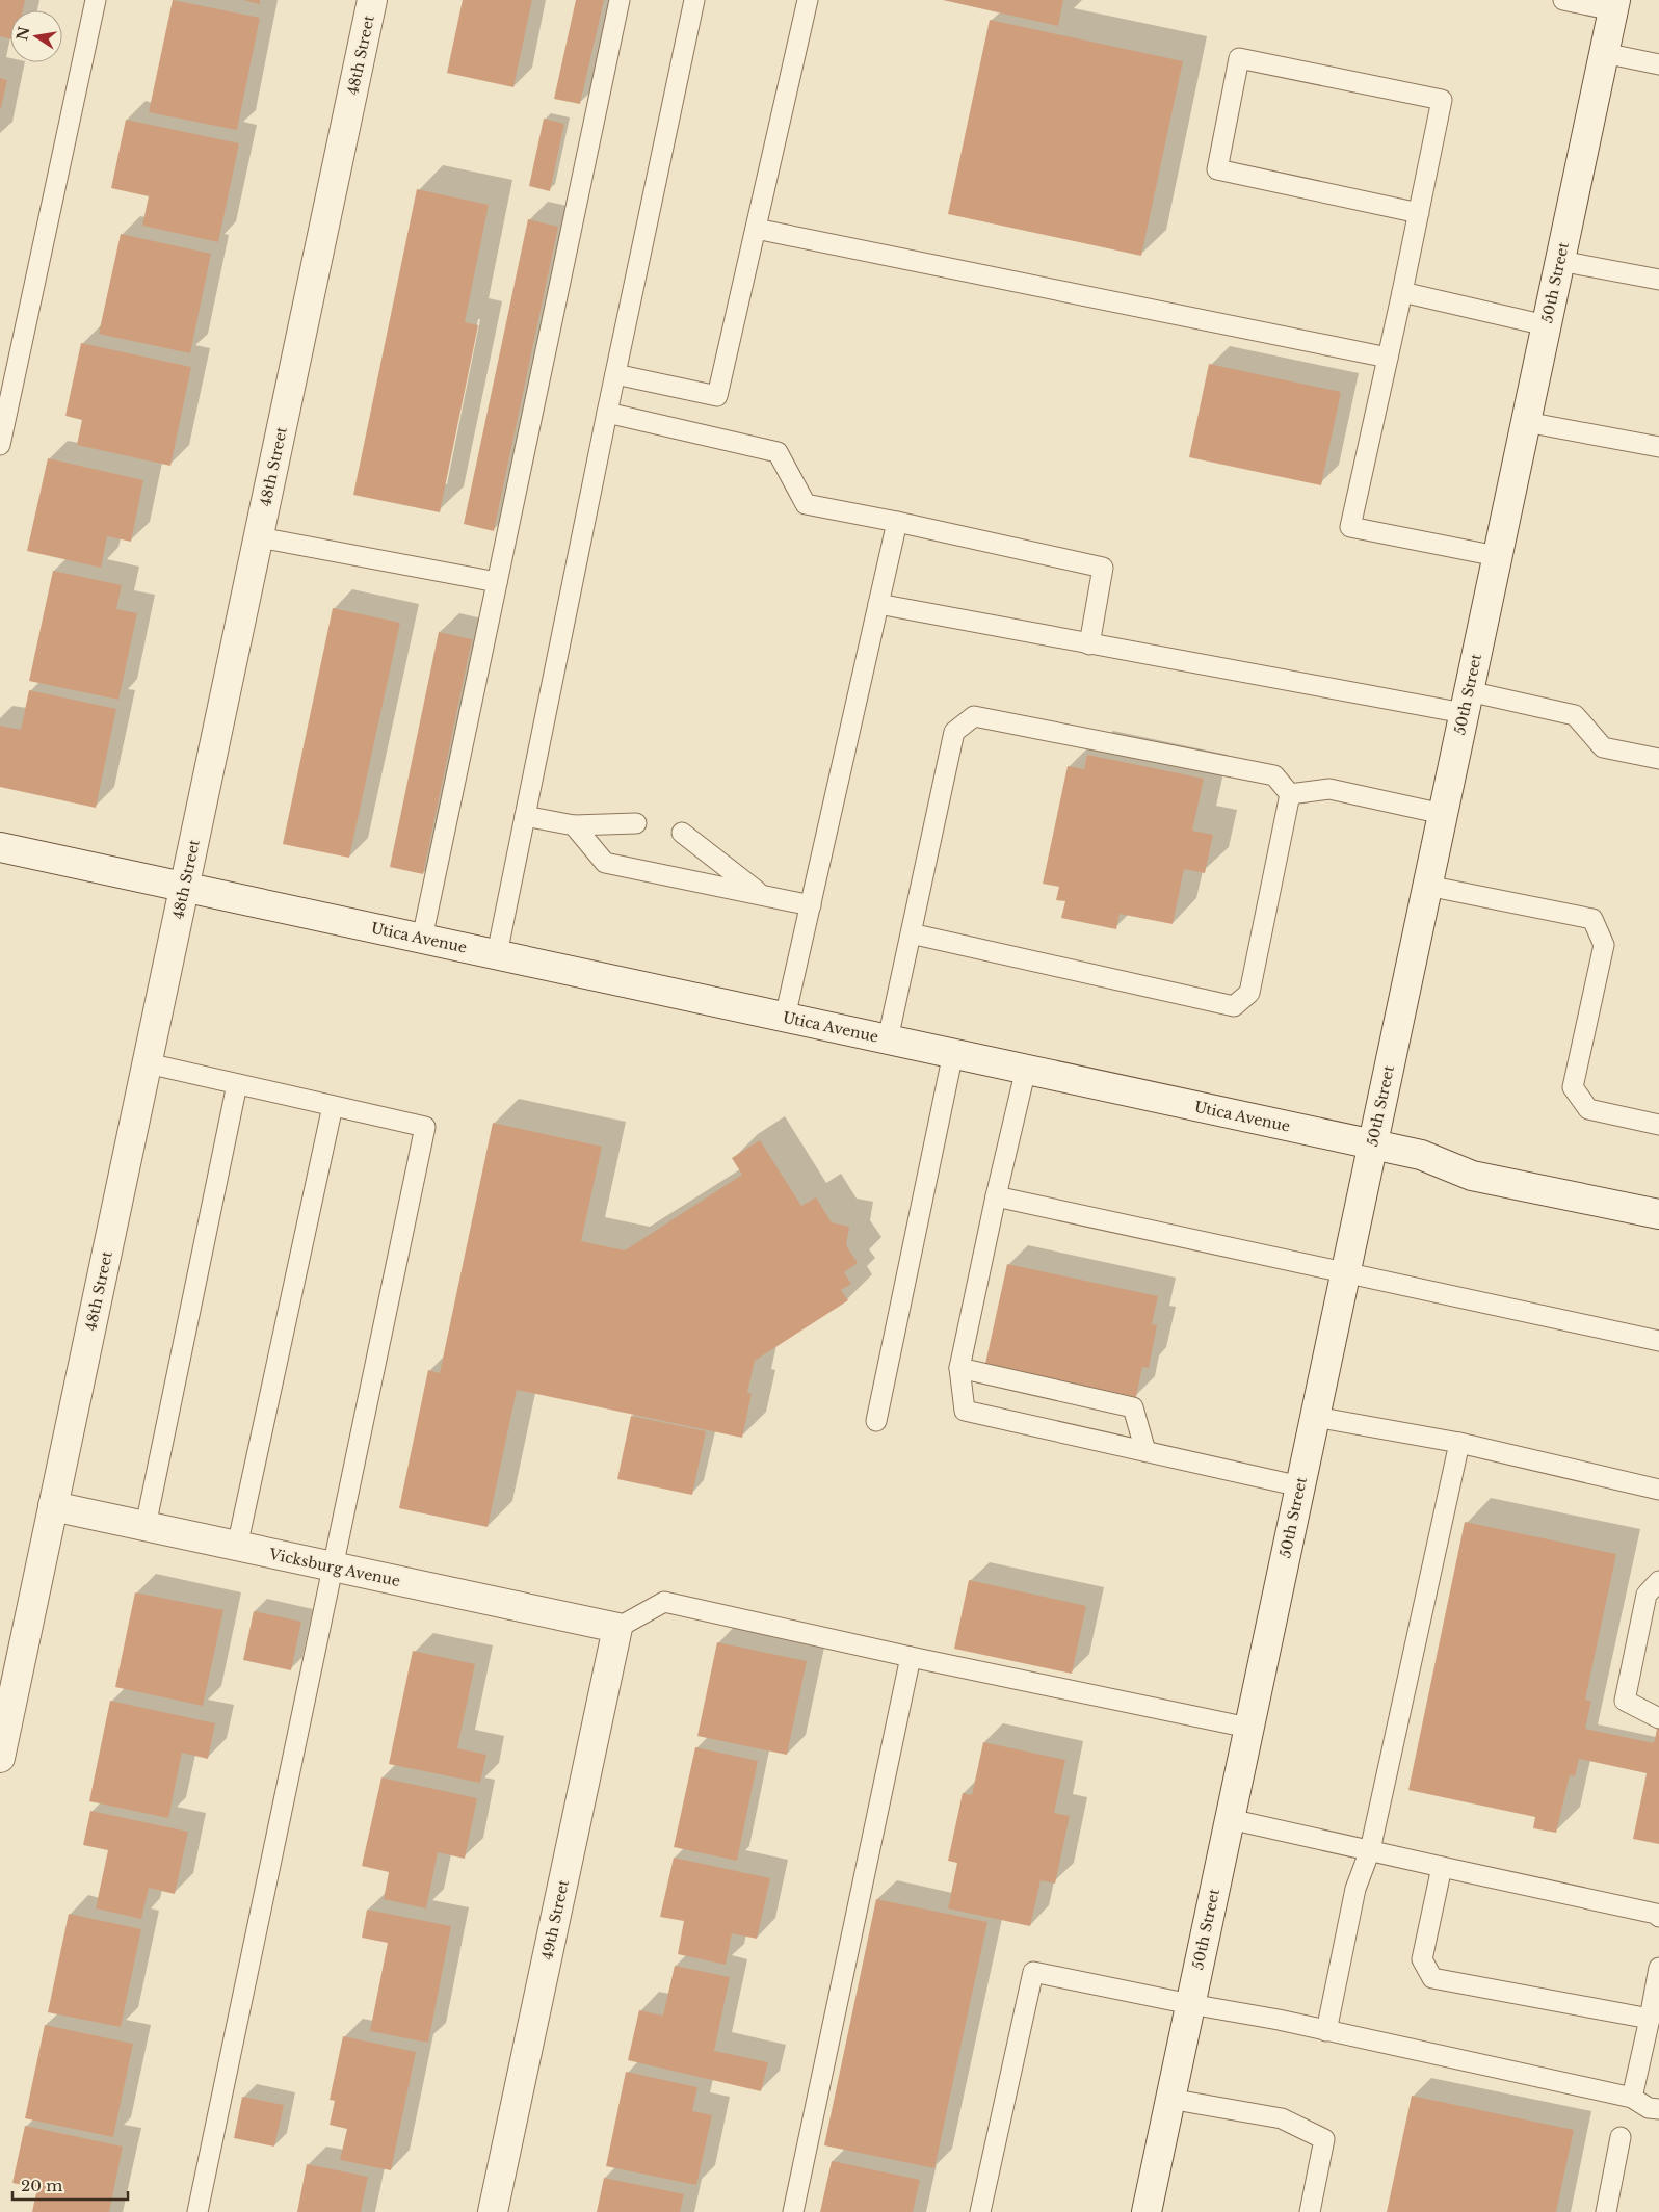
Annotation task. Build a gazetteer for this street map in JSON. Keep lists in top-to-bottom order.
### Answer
{
  "streets": {
    "street": [
      "48th Street",
      "50th Street",
      "Utica Avenue",
      "Vicksburg Avenue",
      "49th Street"
    ]
  },
  "crossings": [
    ["48th Street", "Utica Avenue"],
    ["48th Street", "Vicksburg Avenue"],
    ["50th Street", "Utica Avenue"],
    ["Vicksburg Avenue", "49th Street"]
  ],
  "scale_bar": "20 m",
  "north": "left"
}
